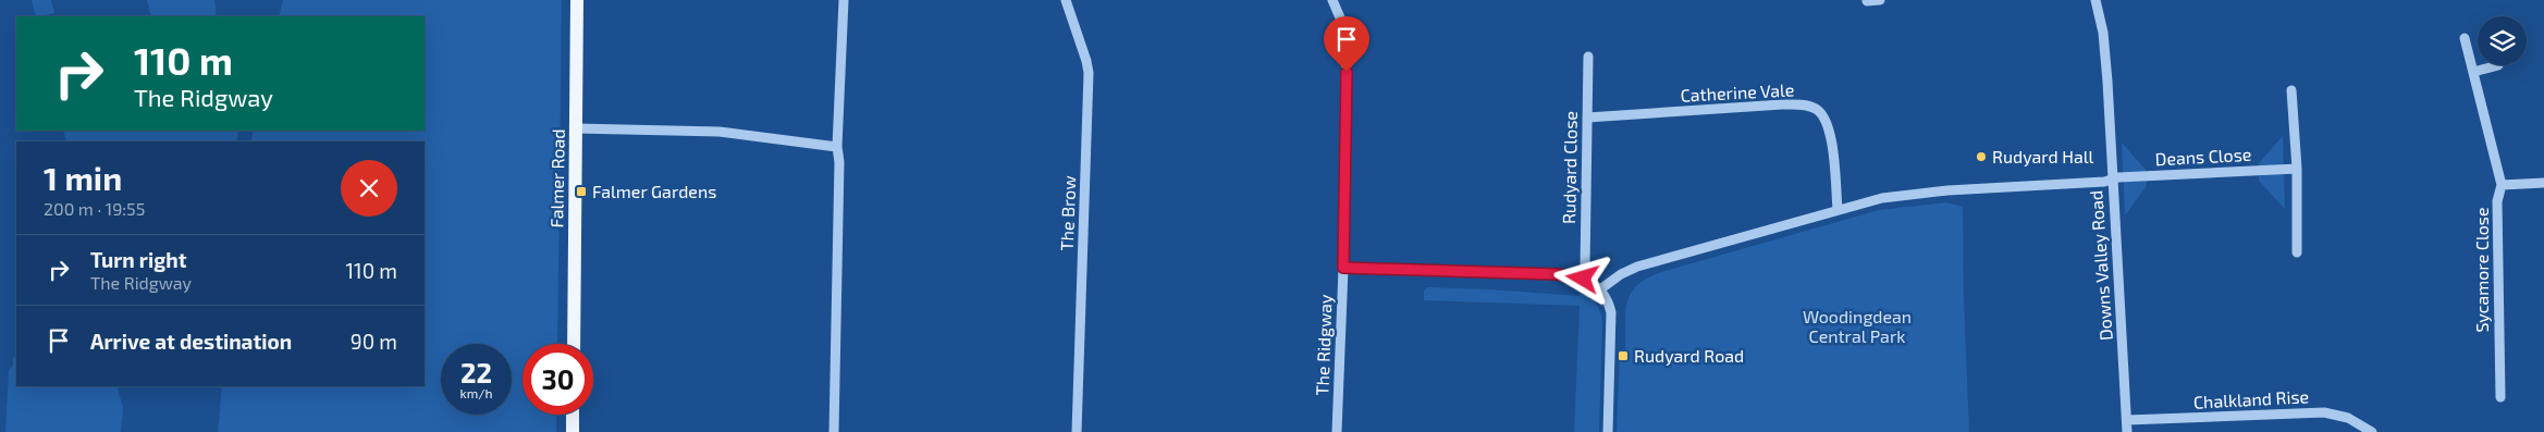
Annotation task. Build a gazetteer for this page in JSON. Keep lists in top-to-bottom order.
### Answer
{
  "streets": {
    "main road": ["Falmer Road"],
    "street": [
      "Catherine Vale",
      "Deans Close",
      "Rudyard Close",
      "The Brow",
      "Downs Valley Road",
      "Sycamore Close",
      "The Ridgway",
      "Chalkland Rise"
    ]
  },
  "crossings": [
    ["Catherine Vale", "Rudyard Close"],
    ["Deans Close", "Downs Valley Road"],
    ["Downs Valley Road", "Chalkland Rise"]
  ],
  "parks": ["Woodingdean Central Park"],
  "places": {
    "other": ["Rudyard Hall"],
    "transit": ["Falmer Gardens", "Rudyard Road"]
  },
  "page": {
    "turn": ["110 m", "The Ridgway"],
    "heading": ["1 min", "200 m · 19:55"],
    "list": [
      {
        "name": "Turn right",
        "note": "The Ridgway",
        "value": "110 m"
      },
      {
        "name": "Arrive at destination",
        "value": "90 m"
      }
    ],
    "speed": "22 km/h",
    "limit": "30"
  }
}
